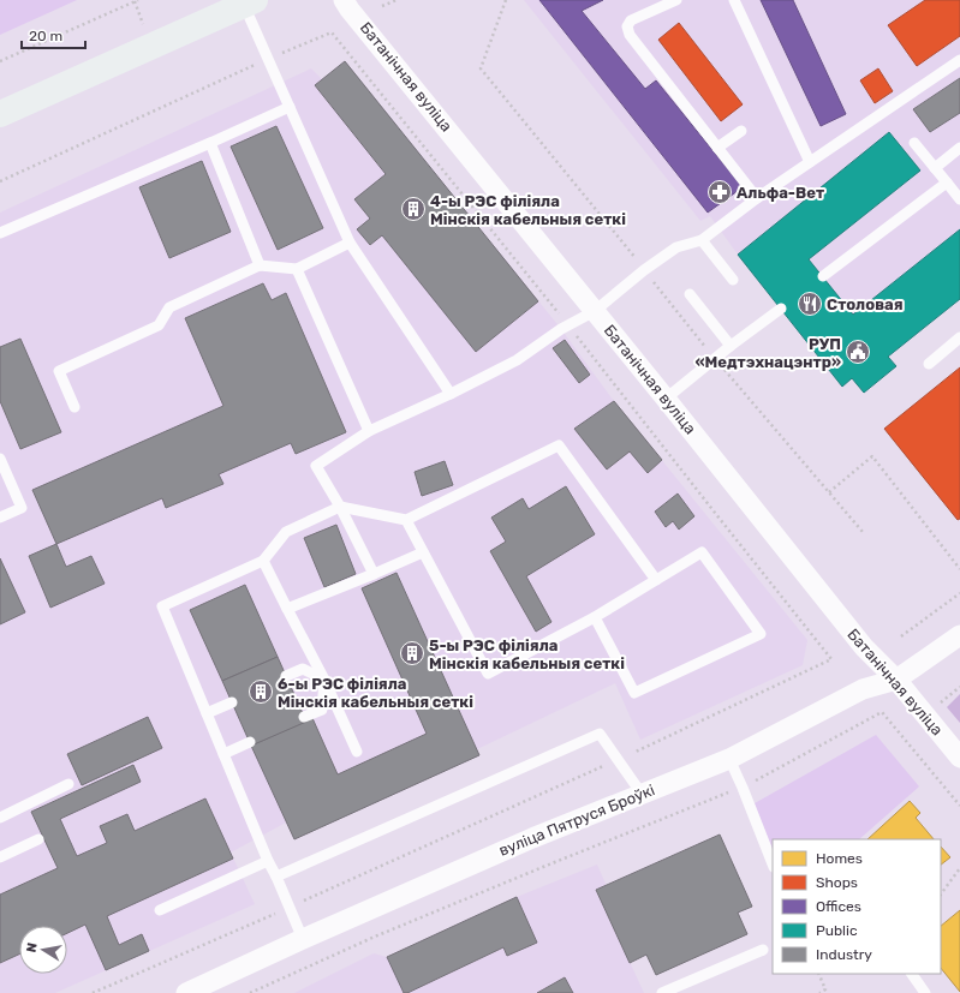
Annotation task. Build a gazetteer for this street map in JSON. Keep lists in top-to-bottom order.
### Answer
{
  "streets": {
    "street": ["Батанічная вуліца", "вуліца Пятруся Броўкі"]
  },
  "crossings": [
    ["Батанічная вуліца", "вуліца Пятруся Броўкі"]
  ],
  "places": {
    "pharmacy": ["Альфа-Вет"],
    "building": ["4-ы РЭС філіяла Мінскія кабельныя сеткі", "5-ы РЭС філіяла Мінскія кабельныя сеткі", "6-ы РЭС філіяла Мінскія кабельныя сеткі"],
    "restaurant": ["Столовая"],
    "public building": ["РУП «Медтэхнацэнтр»"]
  },
  "legend": [
    "Homes",
    "Shops",
    "Offices",
    "Public",
    "Industry"
  ],
  "scale_bar": "20 m",
  "north": "left"
}
